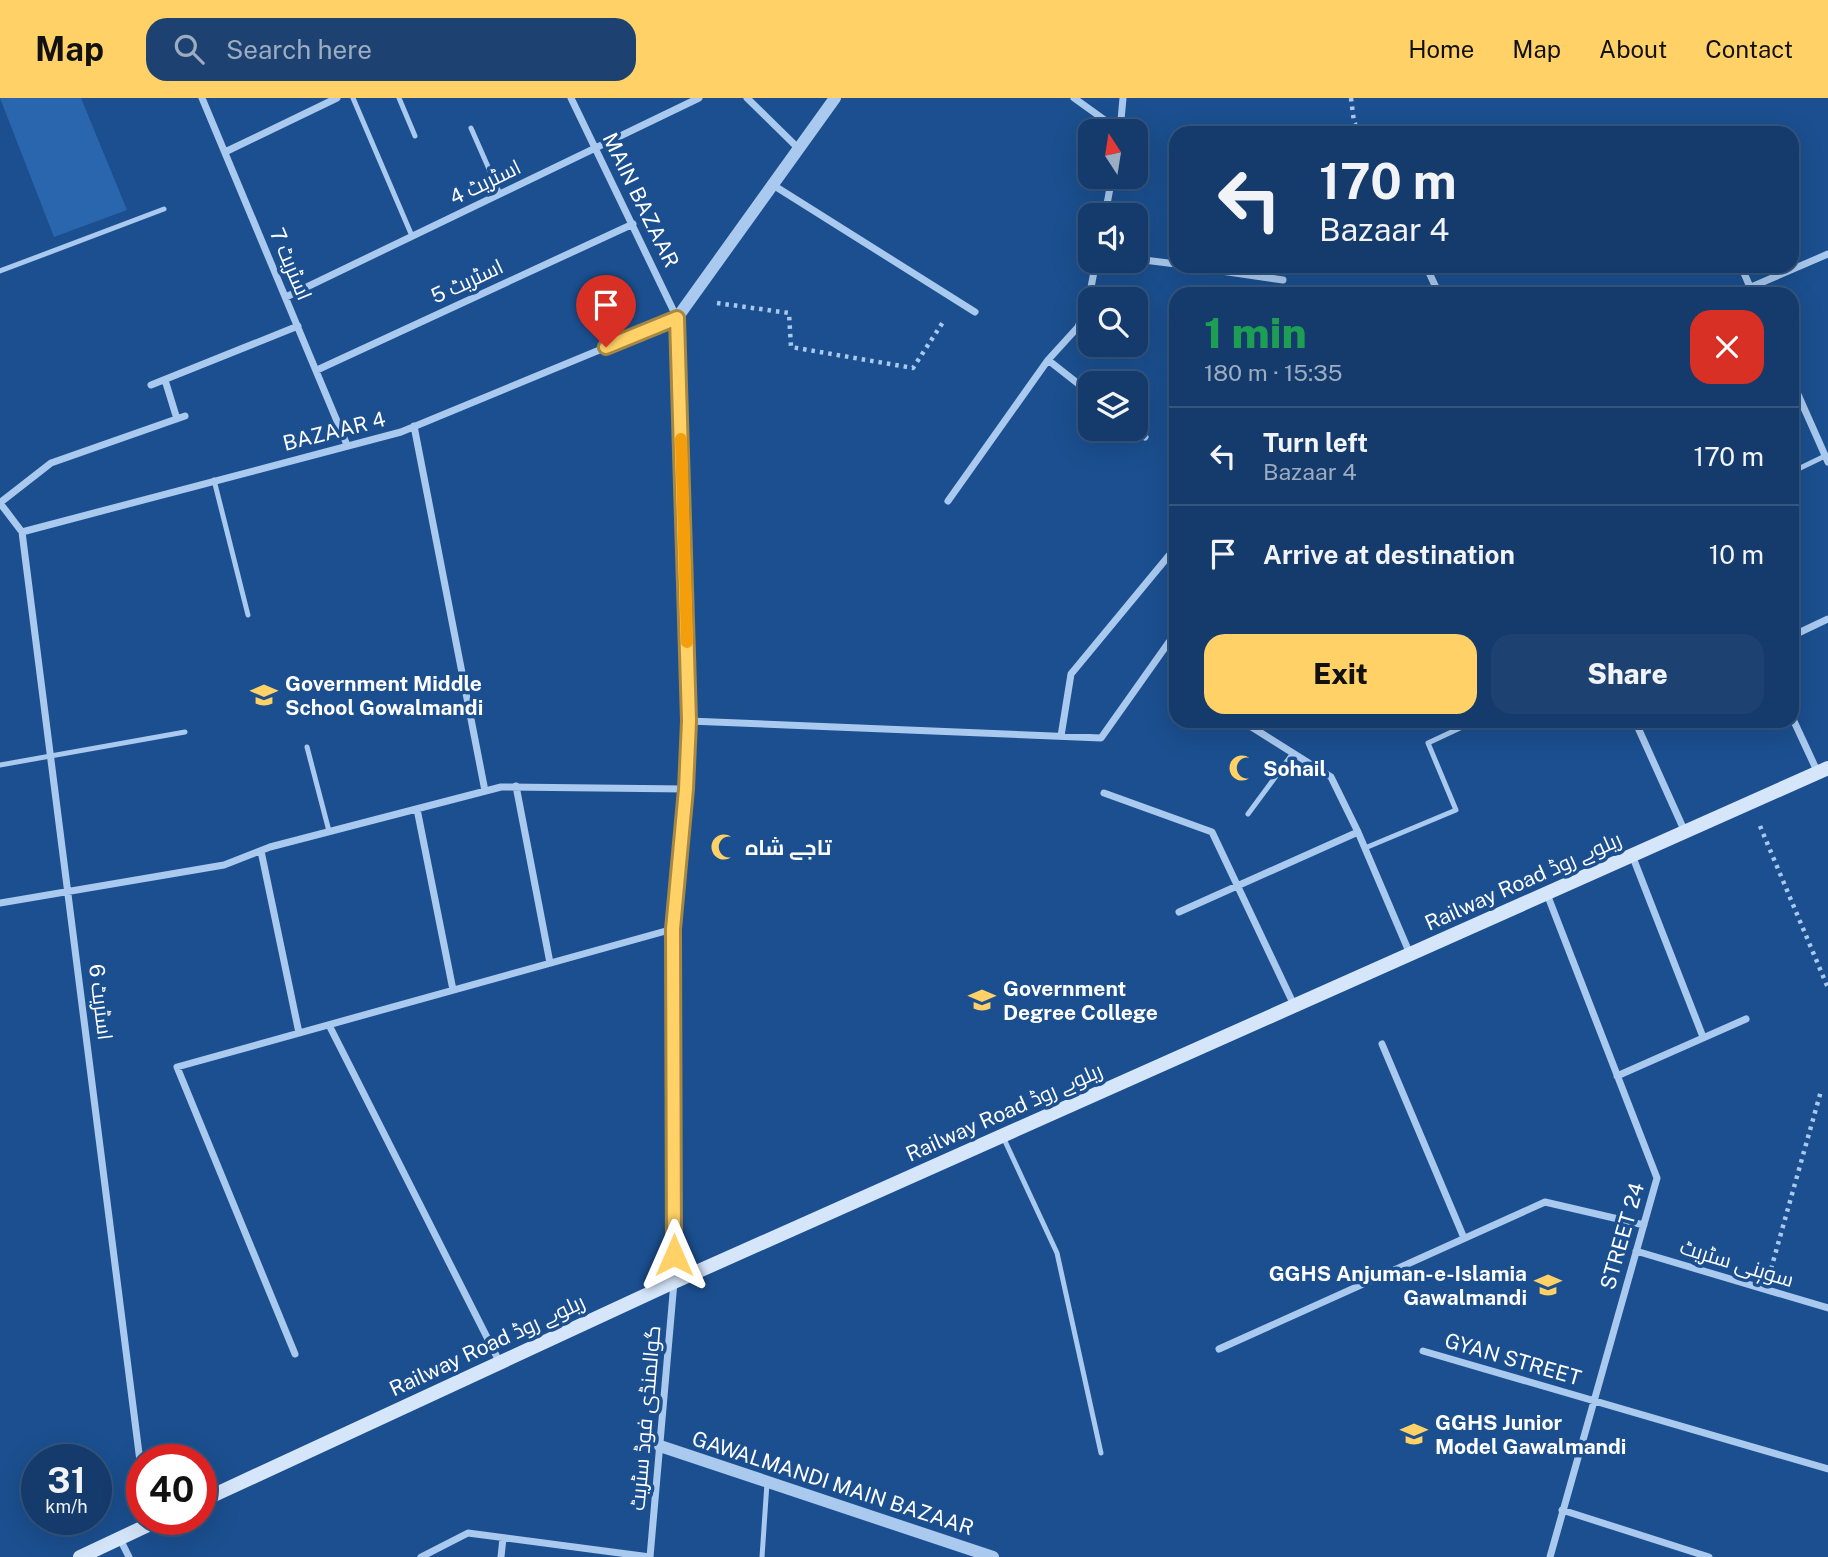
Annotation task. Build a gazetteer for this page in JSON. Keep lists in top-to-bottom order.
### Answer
{
  "streets": {
    "main road": ["Railway Road ریلوے روڈ"],
    "street": [
      "اسٹریٹ 4",
      "MAIN BAZAAR",
      "اسٹریٹ 7",
      "اسٹریٹ 5",
      "BAZAAR 4",
      "اسٹریٹ 6",
      "STREET 24",
      "سوہنی سٹریٹ",
      "GYAN STREET",
      "گوالمنڈی فوڈ سٹریٹ",
      "GAWALMANDI MAIN BAZAAR"
    ]
  },
  "crossings": [
    ["اسٹریٹ 4", "MAIN BAZAAR"],
    ["اسٹریٹ 4", "اسٹریٹ 7"],
    ["MAIN BAZAAR", "اسٹریٹ 5"],
    ["MAIN BAZAAR", "BAZAAR 4"],
    ["اسٹریٹ 7", "اسٹریٹ 5"],
    ["اسٹریٹ 7", "BAZAAR 4"],
    ["BAZAAR 4", "اسٹریٹ 6"],
    ["Railway Road ریلوے روڈ", "STREET 24"],
    ["Railway Road ریلوے روڈ", "گوالمنڈی فوڈ سٹریٹ"],
    ["STREET 24", "سوہنی سٹریٹ"],
    ["STREET 24", "GYAN STREET"],
    ["گوالمنڈی فوڈ سٹریٹ", "GAWALMANDI MAIN BAZAAR"]
  ],
  "places": {
    "school or university": [
      "Government Middle School Gowalmandi",
      "Government Degree College",
      "GGHS Anjuman-e-Islamia Gawalmandi",
      "GGHS Junior Model Gawalmandi"
    ],
    "mosque": ["Sohail", "تاجے شاہ"]
  },
  "north": "top",
  "page": {
    "header": "Map",
    "search": "Search here",
    "nav": [
      "Home",
      "Map",
      "About",
      "Contact"
    ],
    "turn": ["170 m", "Bazaar 4"],
    "heading": ["1 min", "180 m · 15:35"],
    "list": [
      {
        "name": "Turn left",
        "note": "Bazaar 4",
        "value": "170 m"
      },
      {
        "name": "Arrive at destination",
        "value": "10 m"
      }
    ],
    "buttons": ["Exit", "Share"],
    "speed": "31 km/h",
    "limit": "40"
  }
}
